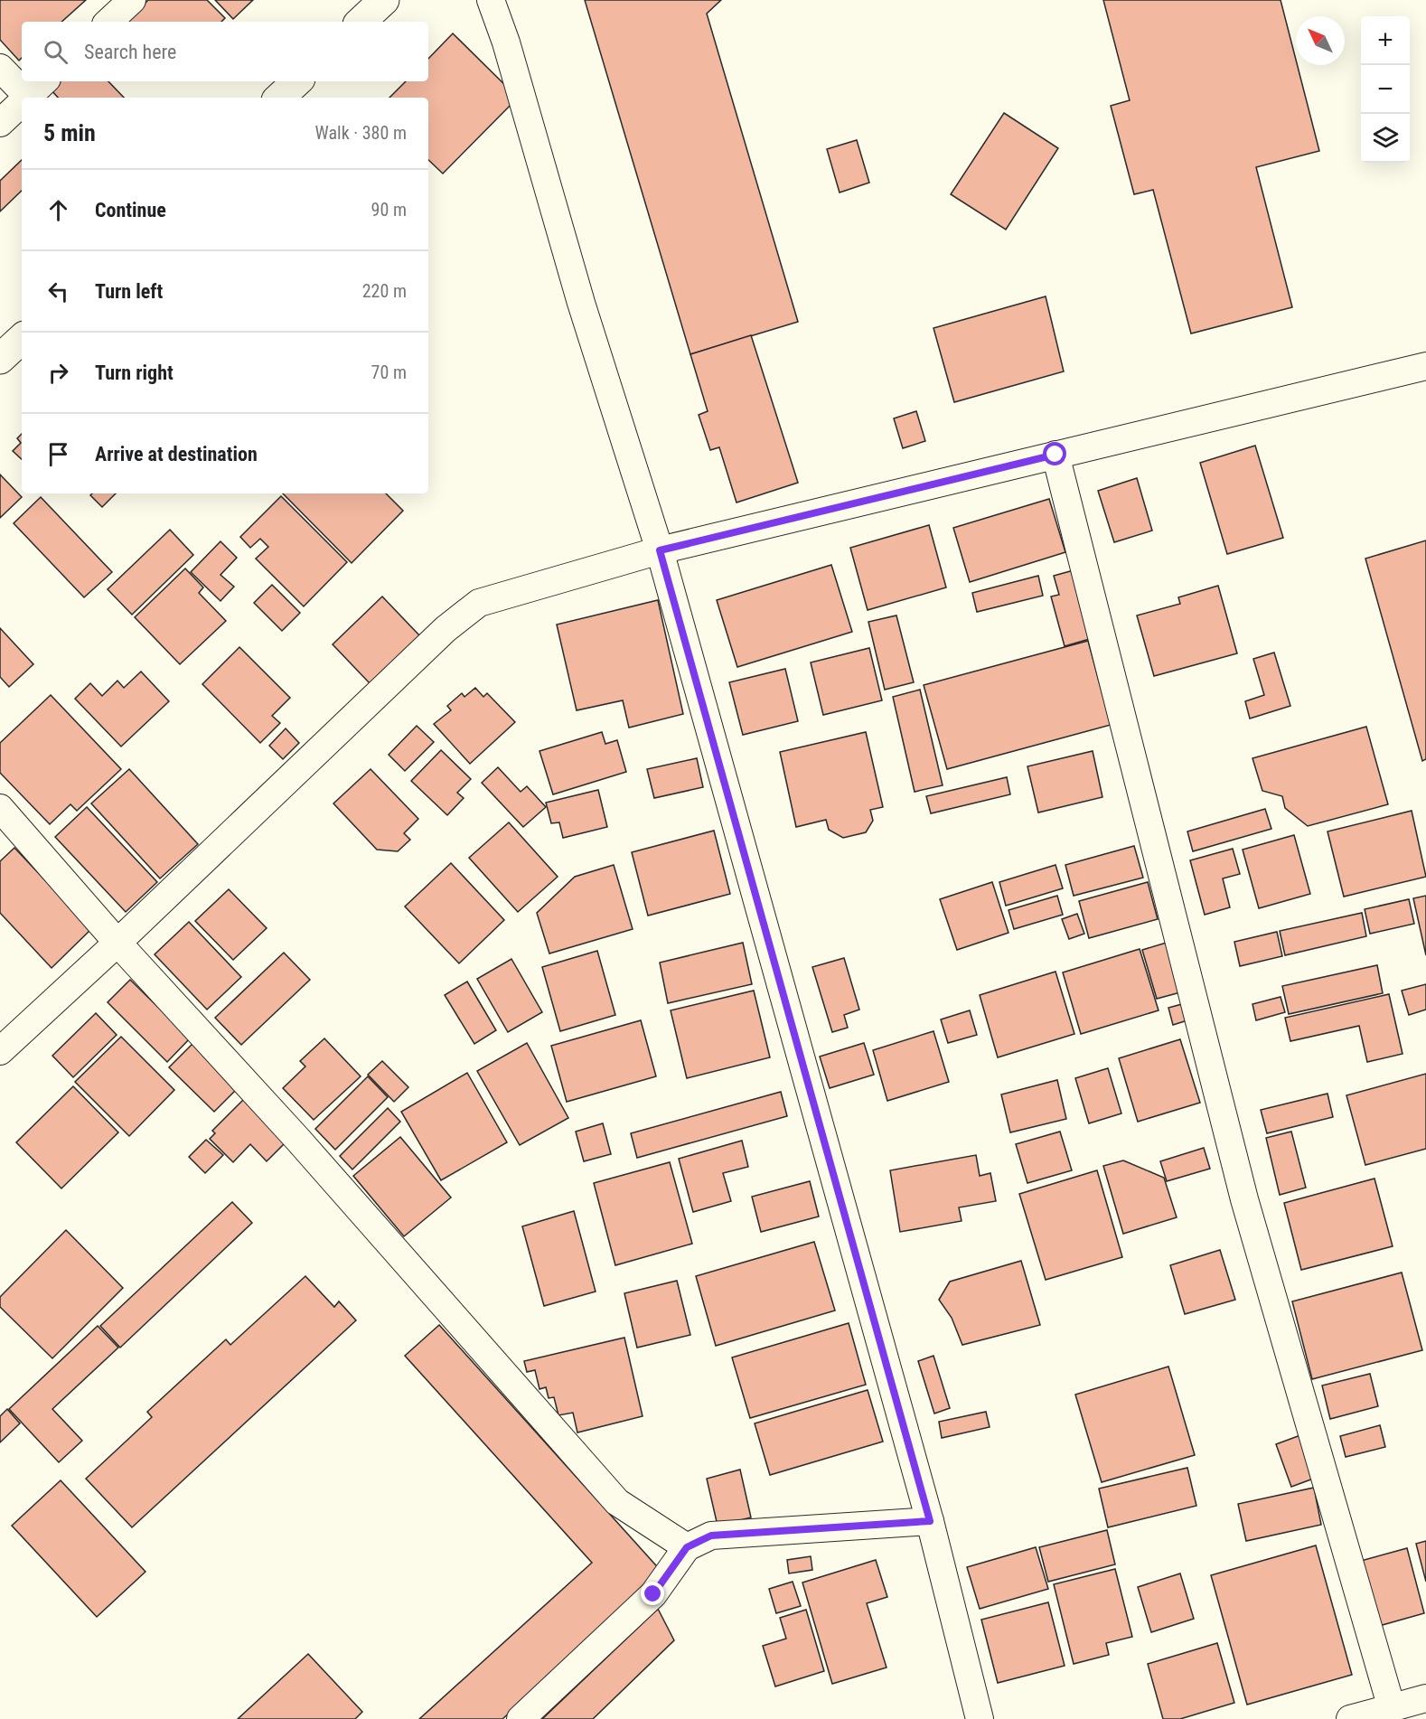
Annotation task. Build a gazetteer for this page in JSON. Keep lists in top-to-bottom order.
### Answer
{
  "north": "top left",
  "page": {
    "map_buttons": ["+", "−"],
    "search": "Search here",
    "heading": ["5 min", "Walk · 380 m"],
    "list": [
      ["Continue", "90 m"],
      ["Turn left", "220 m"],
      ["Turn right", "70 m"],
      "Arrive at destination"
    ]
  }
}
